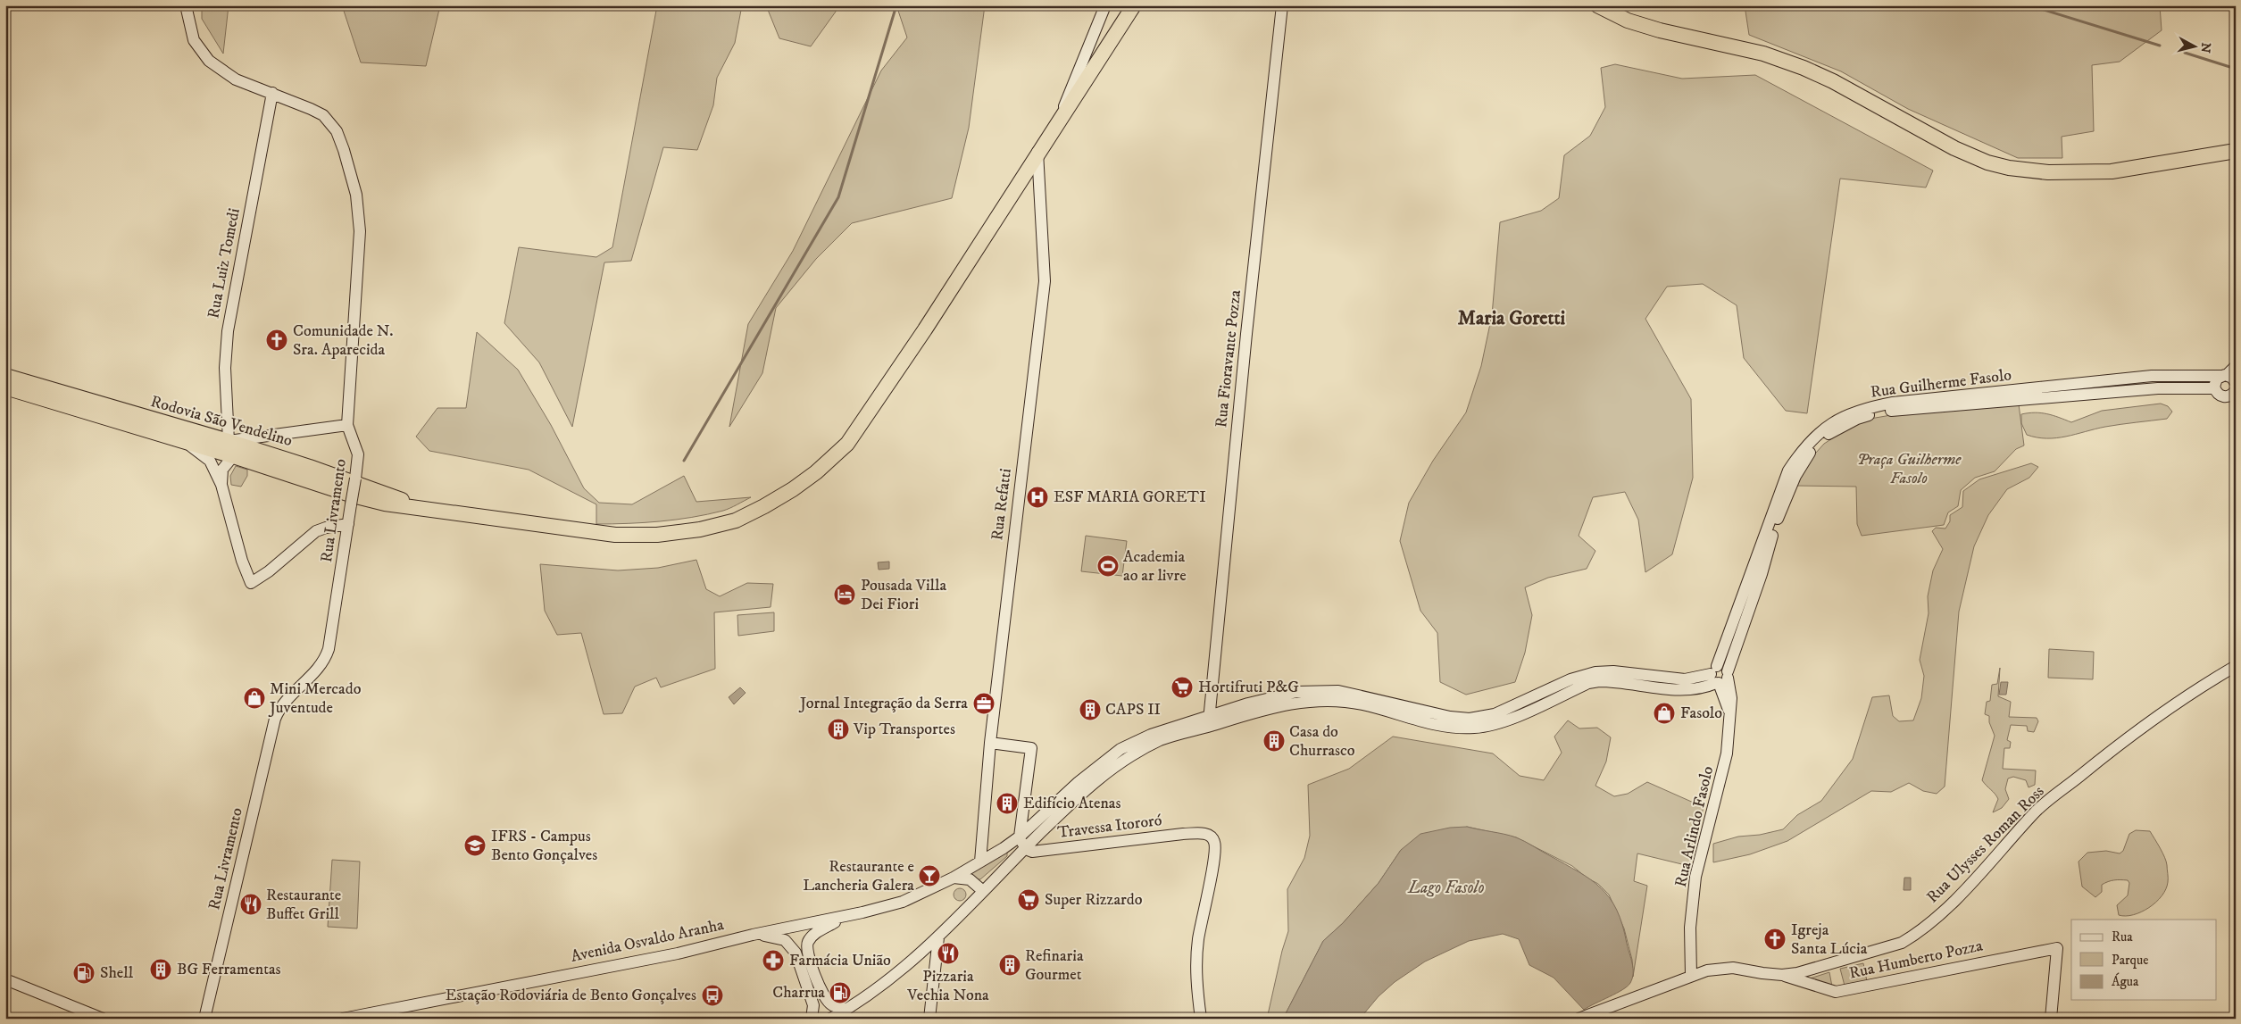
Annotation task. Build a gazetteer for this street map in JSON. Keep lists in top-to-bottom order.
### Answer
{
  "streets": {
    "highway": ["Rodovia São Vendelino"],
    "main road": [
      "Rua Luiz Tomedi",
      "Rua Fioravante Pozza",
      "Rua Guilherme Fasolo",
      "Rua Refatti",
      "Rua Livramento",
      "Travessa Itororó",
      "Rua Arlindo Fasolo",
      "Rua Ulysses Roman Ross",
      "Avenida Osvaldo Aranha",
      "Rua Humberto Pozza"
    ]
  },
  "crossings": [
    ["Rua Luiz Tomedi", "Rodovia São Vendelino"],
    ["Rua Luiz Tomedi", "Rua Livramento"],
    ["Rua Guilherme Fasolo", "Rua Arlindo Fasolo"],
    ["Rua Ulysses Roman Ross", "Rua Humberto Pozza"]
  ],
  "districts": ["Maria Goretti"],
  "water": ["Lago Fasolo"],
  "parks": ["Praça Guilherme Fasolo"],
  "places": {
    "church": ["Comunidade N. Sra. Aparecida", "Igreja Santa Lúcia"],
    "hospital": ["ESF MARIA GORETI"],
    "sports": ["Academia ao ar livre"],
    "hotel": ["Pousada Villa Dei Fiori"],
    "supermarket": ["Hortifruti P&G", "Super Rizzardo"],
    "shop": ["Mini Mercado Juventude", "Fasolo"],
    "office": ["Jornal Integração da Serra"],
    "building": [
      "CAPS II",
      "Vip Transportes",
      "Casa do Churrasco",
      "Edifício Atenas",
      "Refinaria Gourmet",
      "BG Ferramentas"
    ],
    "school or university": ["IFRS - Campus Bento Gonçalves"],
    "bar": ["Restaurante e Lancheria Galera"],
    "restaurant": ["Restaurante Buffet Grill", "Pizzaria Vechia Nona"],
    "pharmacy": ["Farmácia União"],
    "fuel station": ["Shell", "Charrua"],
    "bus stop": ["Estação Rodoviária de Bento Gonçalves"]
  },
  "legend": ["Rua", "Parque", "Água"],
  "north": "right"
}
